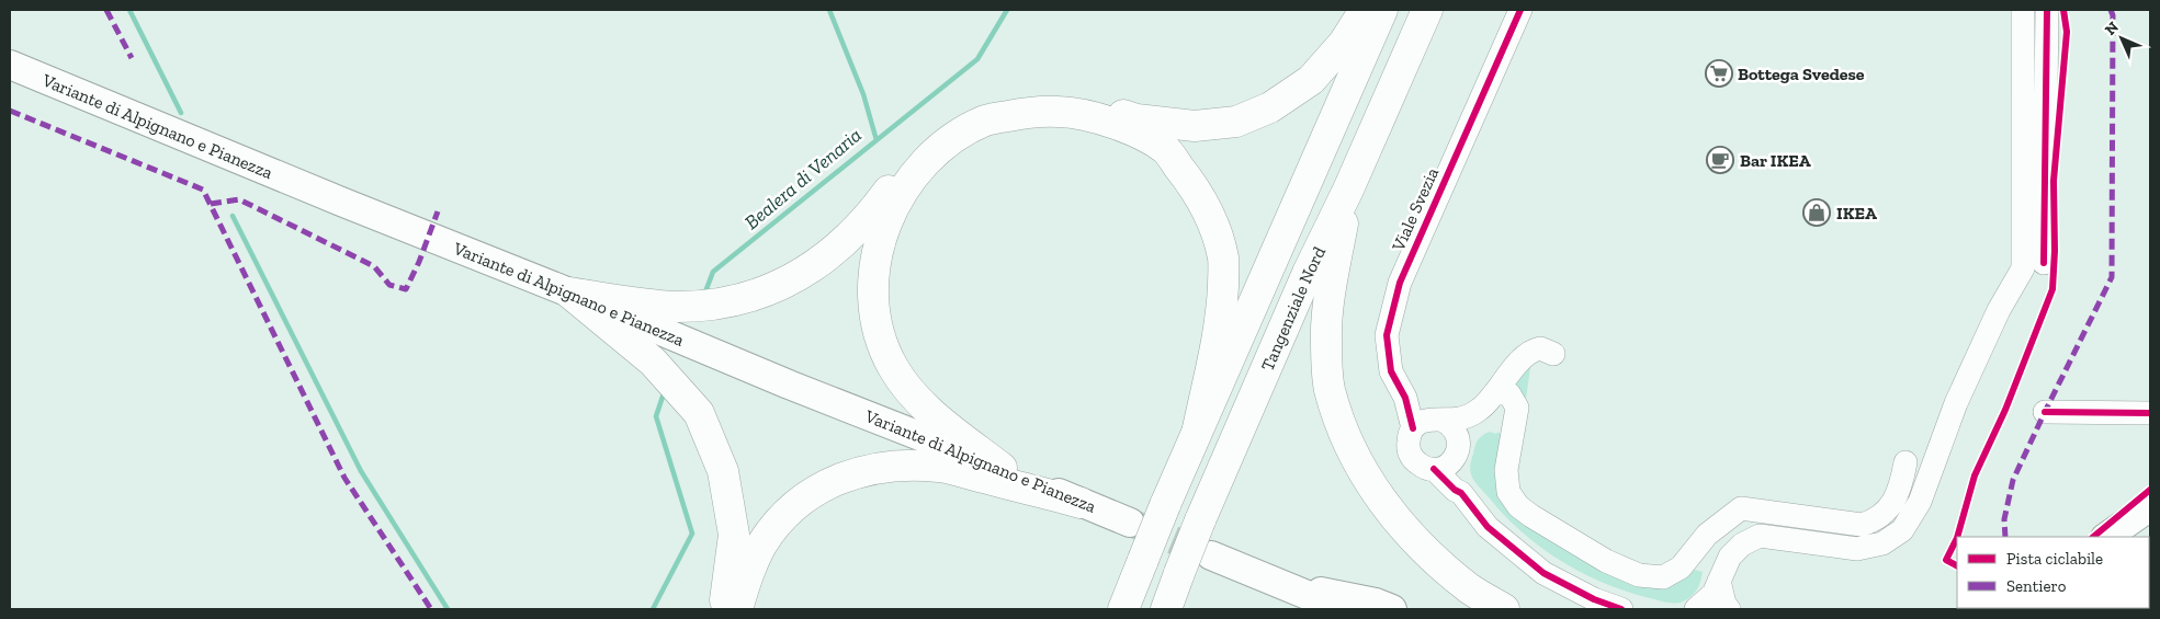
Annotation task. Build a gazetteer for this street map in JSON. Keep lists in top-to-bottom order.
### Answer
{
  "streets": {
    "highway": ["Tangenziale Nord"],
    "main road": ["Variante di Alpignano e Pianezza"],
    "street": ["Viale Svezia"]
  },
  "water": ["Bealera di Venaria"],
  "places": {
    "supermarket": ["Bottega Svedese"],
    "cafe": ["Bar IKEA"],
    "shop": ["IKEA"]
  },
  "legend": ["Pista ciclabile", "Sentiero"],
  "north": "top left"
}
